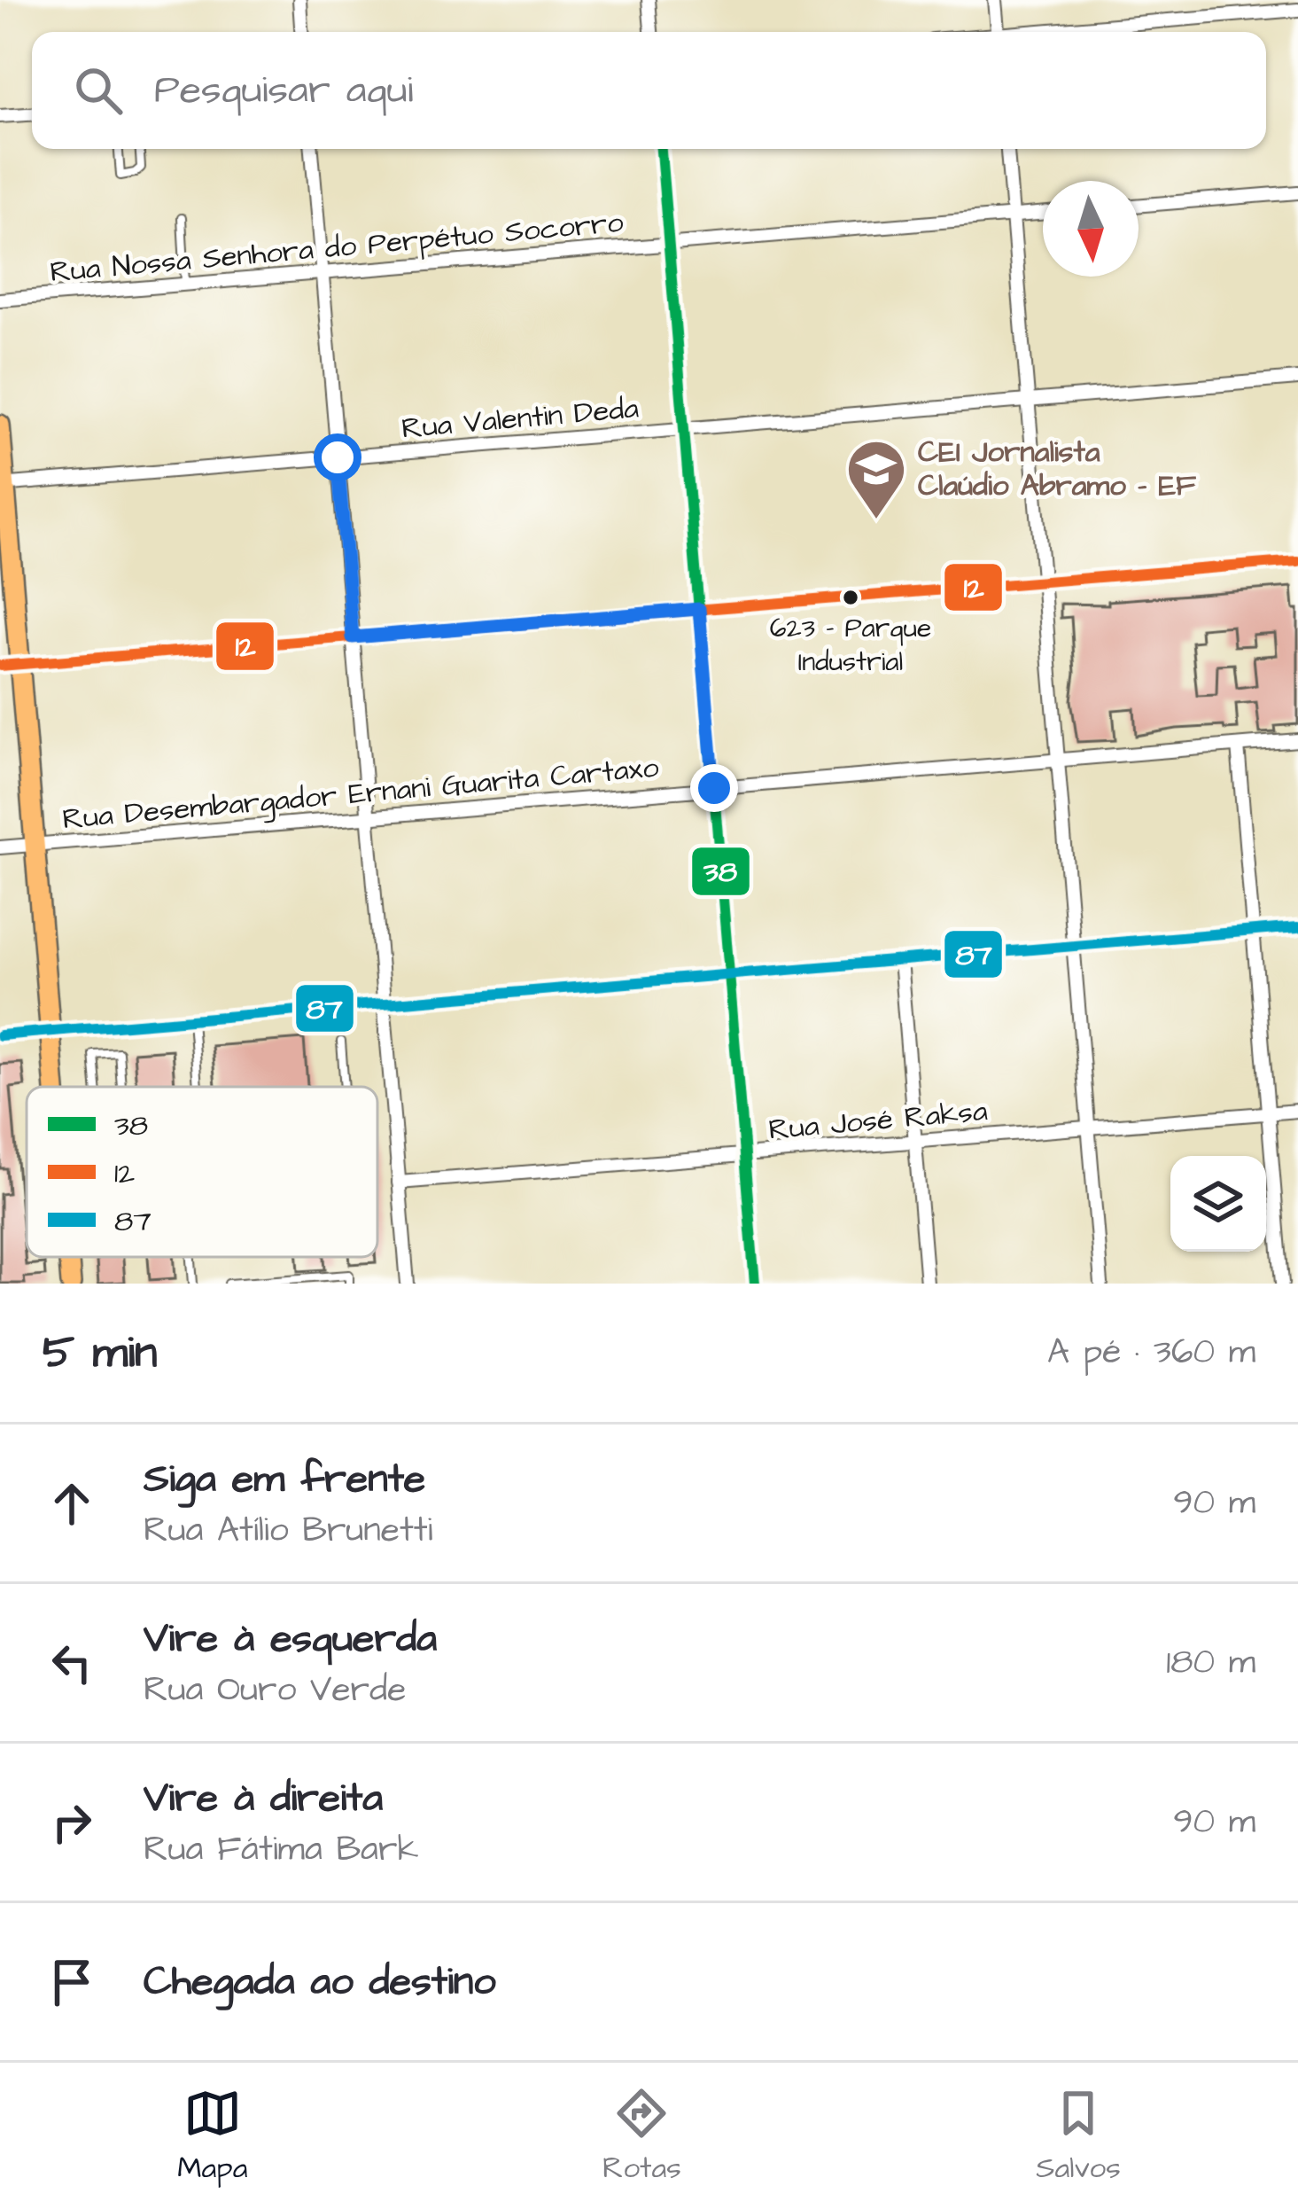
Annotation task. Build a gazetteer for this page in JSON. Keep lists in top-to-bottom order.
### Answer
{
  "streets": {
    "street": [
      "Rua Nossa Senhora do Perpétuo Socorro",
      "Rua Valentin Deda",
      "Rua Desembargador Ernani Guarita Cartaxo",
      "Rua José Raksa"
    ]
  },
  "places": {
    "school or university": ["CEI Jornalista Claúdio Abramo - EF"],
    "other": ["623 - Parque Industrial"]
  },
  "lines": ["transit line 38", "transit line 12", "transit line 87"],
  "legend": ["38", "12", "87"],
  "north": "bottom",
  "page": {
    "search": "Pesquisar aqui",
    "heading": ["5 min", "A pé · 360 m"],
    "list": [
      ["Siga em frente", "Rua Atílio Brunetti", "90 m"],
      ["Vire à esquerda", "Rua Ouro Verde", "180 m"],
      ["Vire à direita", "Rua Fátima Bark", "90 m"],
      "Chegada ao destino"
    ],
    "nav": ["Mapa", "Rotas", "Salvos"]
  }
}
